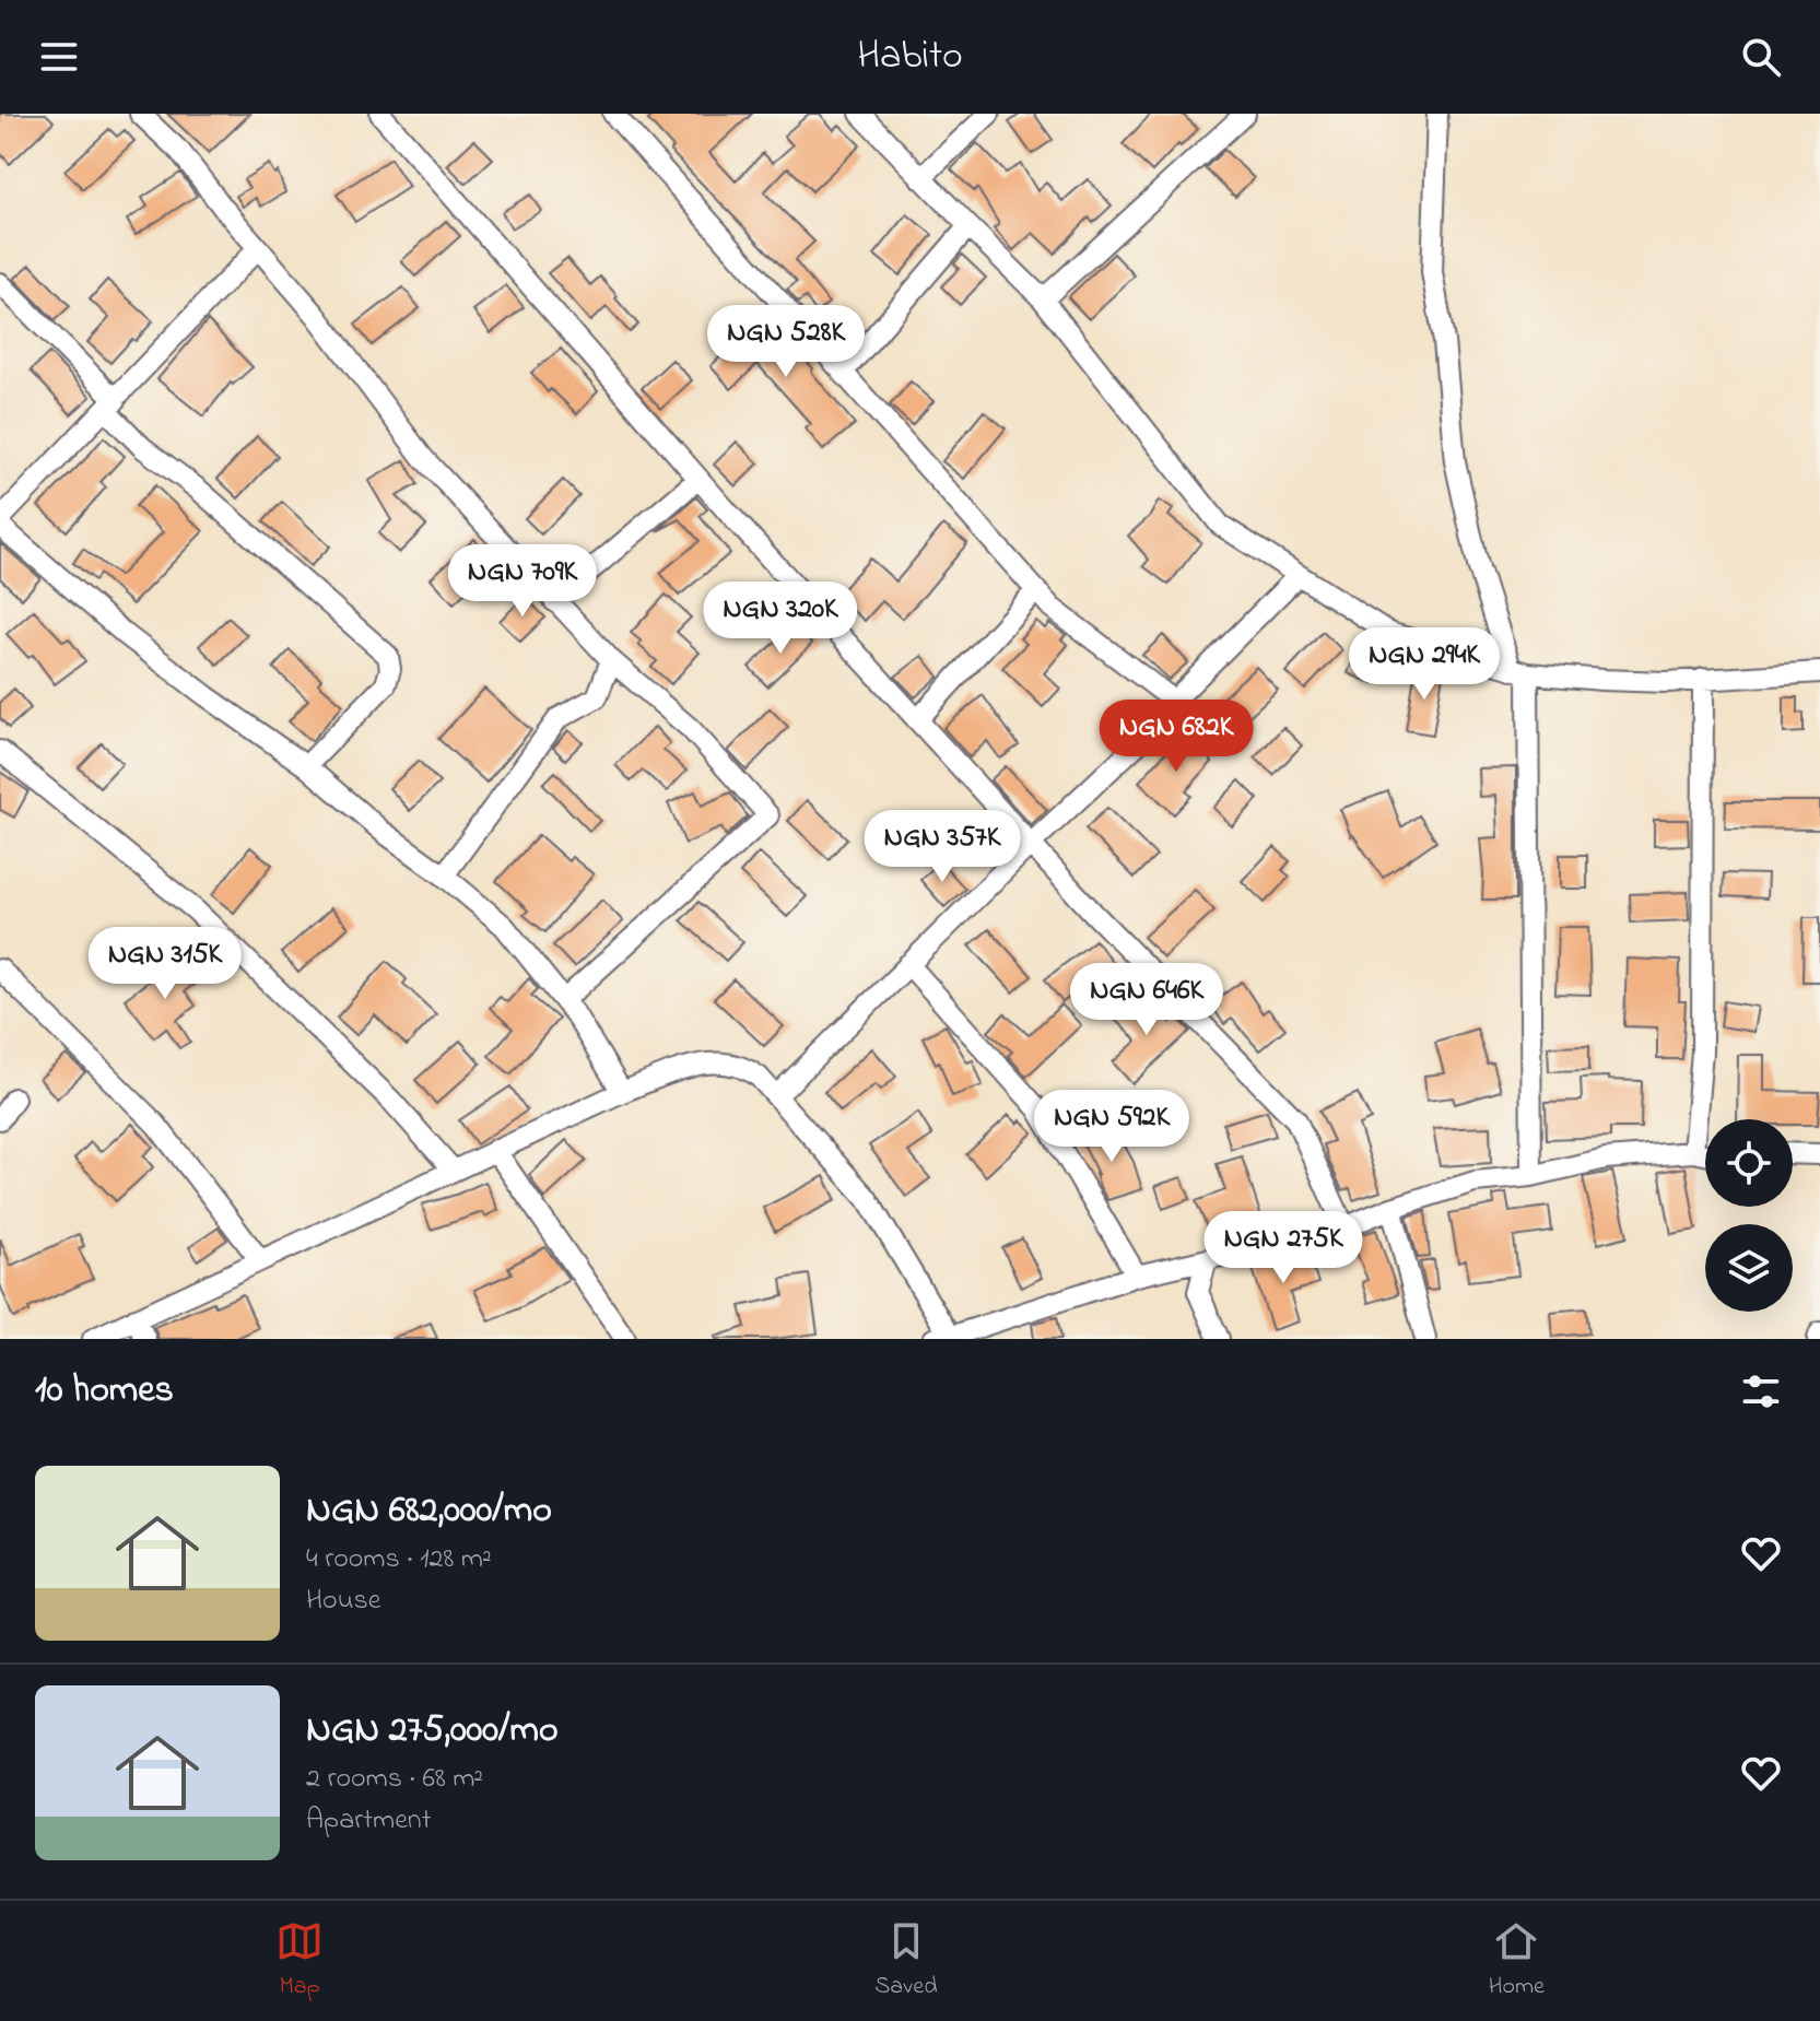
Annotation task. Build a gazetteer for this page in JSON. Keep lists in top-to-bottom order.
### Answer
{
  "page": {
    "header": "Habito",
    "price": [
      "NGN 528K",
      "NGN 709K",
      "NGN 320K",
      "NGN 294K",
      "NGN 682K",
      "NGN 357K",
      "NGN 315K",
      "NGN 646K",
      "NGN 592K",
      "NGN 275K"
    ],
    "heading": "10 homes",
    "list": [
      {
        "name": "NGN 682,000/mo",
        "note": "4 rooms · 128 m² · House"
      },
      {
        "name": "NGN 275,000/mo",
        "note": "2 rooms · 68 m² · Apartment"
      }
    ],
    "tabs": ["Map", "Saved", "Home"]
  }
}
